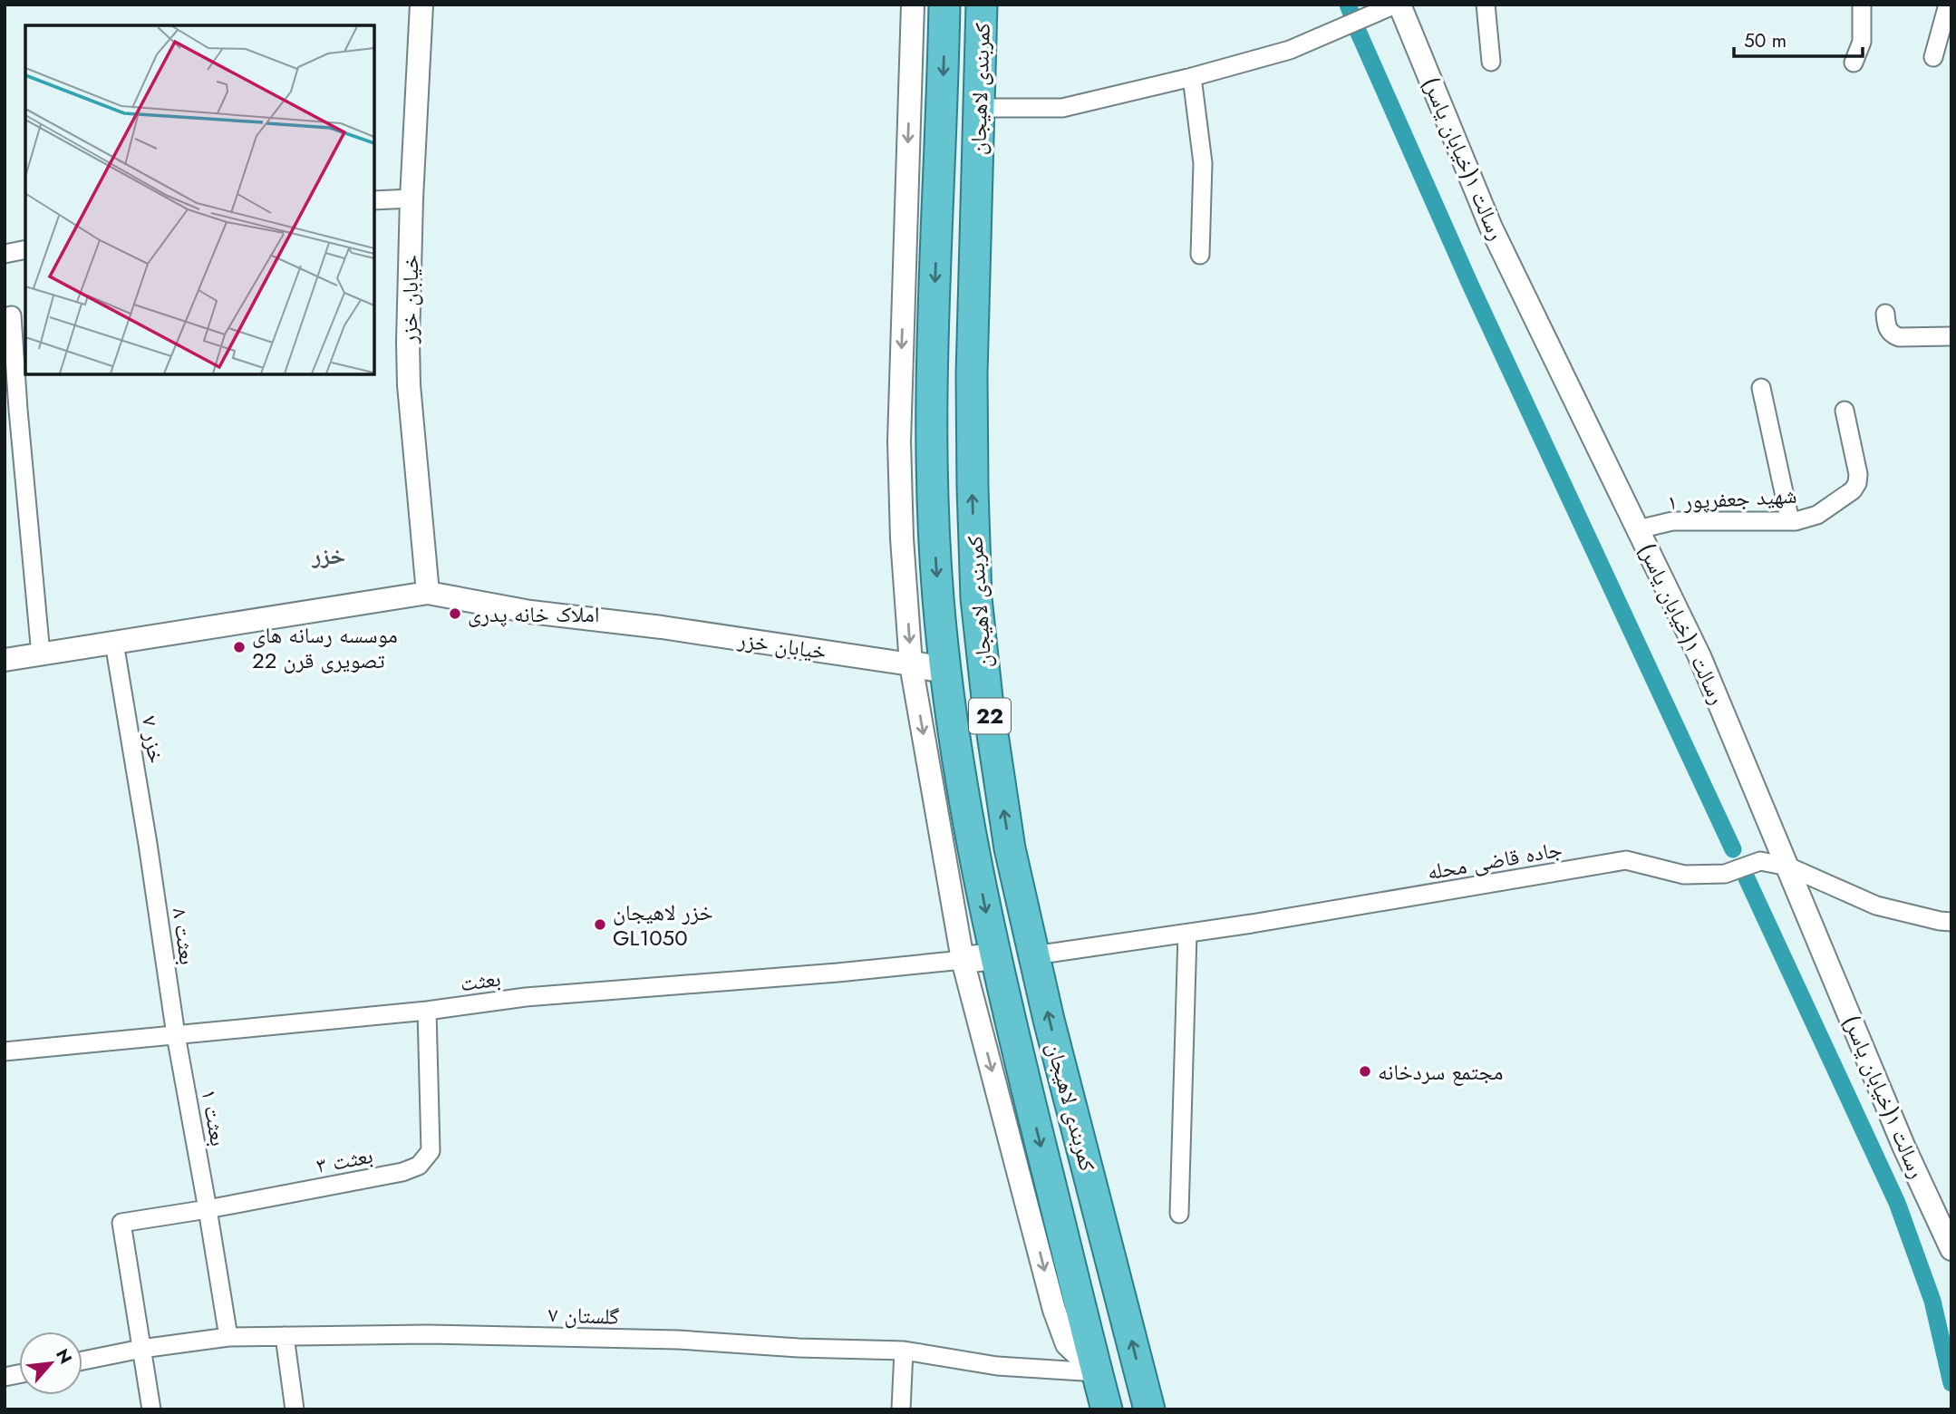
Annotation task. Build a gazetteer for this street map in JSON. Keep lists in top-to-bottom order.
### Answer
{
  "streets": {
    "highway": ["کمربندی لاهیجان", "22"],
    "street": [
      "رسالت ۱(خیابان یاسر)",
      "خیابان خزر",
      "شهید جعفرپور ۱",
      "خزر ۷",
      "جاده قاضی محله",
      "بعثت ۸",
      "بعثت",
      "بعثت ۱",
      "بعثت ۳",
      "گلستان ۷"
    ]
  },
  "crossings": [
    ["کمربندی لاهیجان", "جاده قاضی محله"],
    ["کمربندی لاهیجان", "گلستان ۷"],
    ["رسالت ۱(خیابان یاسر)", "شهید جعفرپور ۱"],
    ["رسالت ۱(خیابان یاسر)", "جاده قاضی محله"],
    ["خیابان خزر", "خزر ۷"],
    ["خزر ۷", "بعثت ۸"],
    ["بعثت ۸", "بعثت"],
    ["بعثت ۸", "بعثت ۱"],
    ["بعثت", "بعثت ۱"],
    ["بعثت", "بعثت ۳"],
    ["بعثت ۱", "بعثت ۳"],
    ["بعثت ۱", "گلستان ۷"],
    ["بعثت ۳", "گلستان ۷"]
  ],
  "districts": ["خزر"],
  "places": [
    "املاک خانه پدری",
    "موسسه رسانه های تصویری قرن 22",
    "خزر لاهیجان GL1050",
    "مجتمع سردخانه"
  ],
  "scale_bar": "50 m",
  "north": "top right"
}
